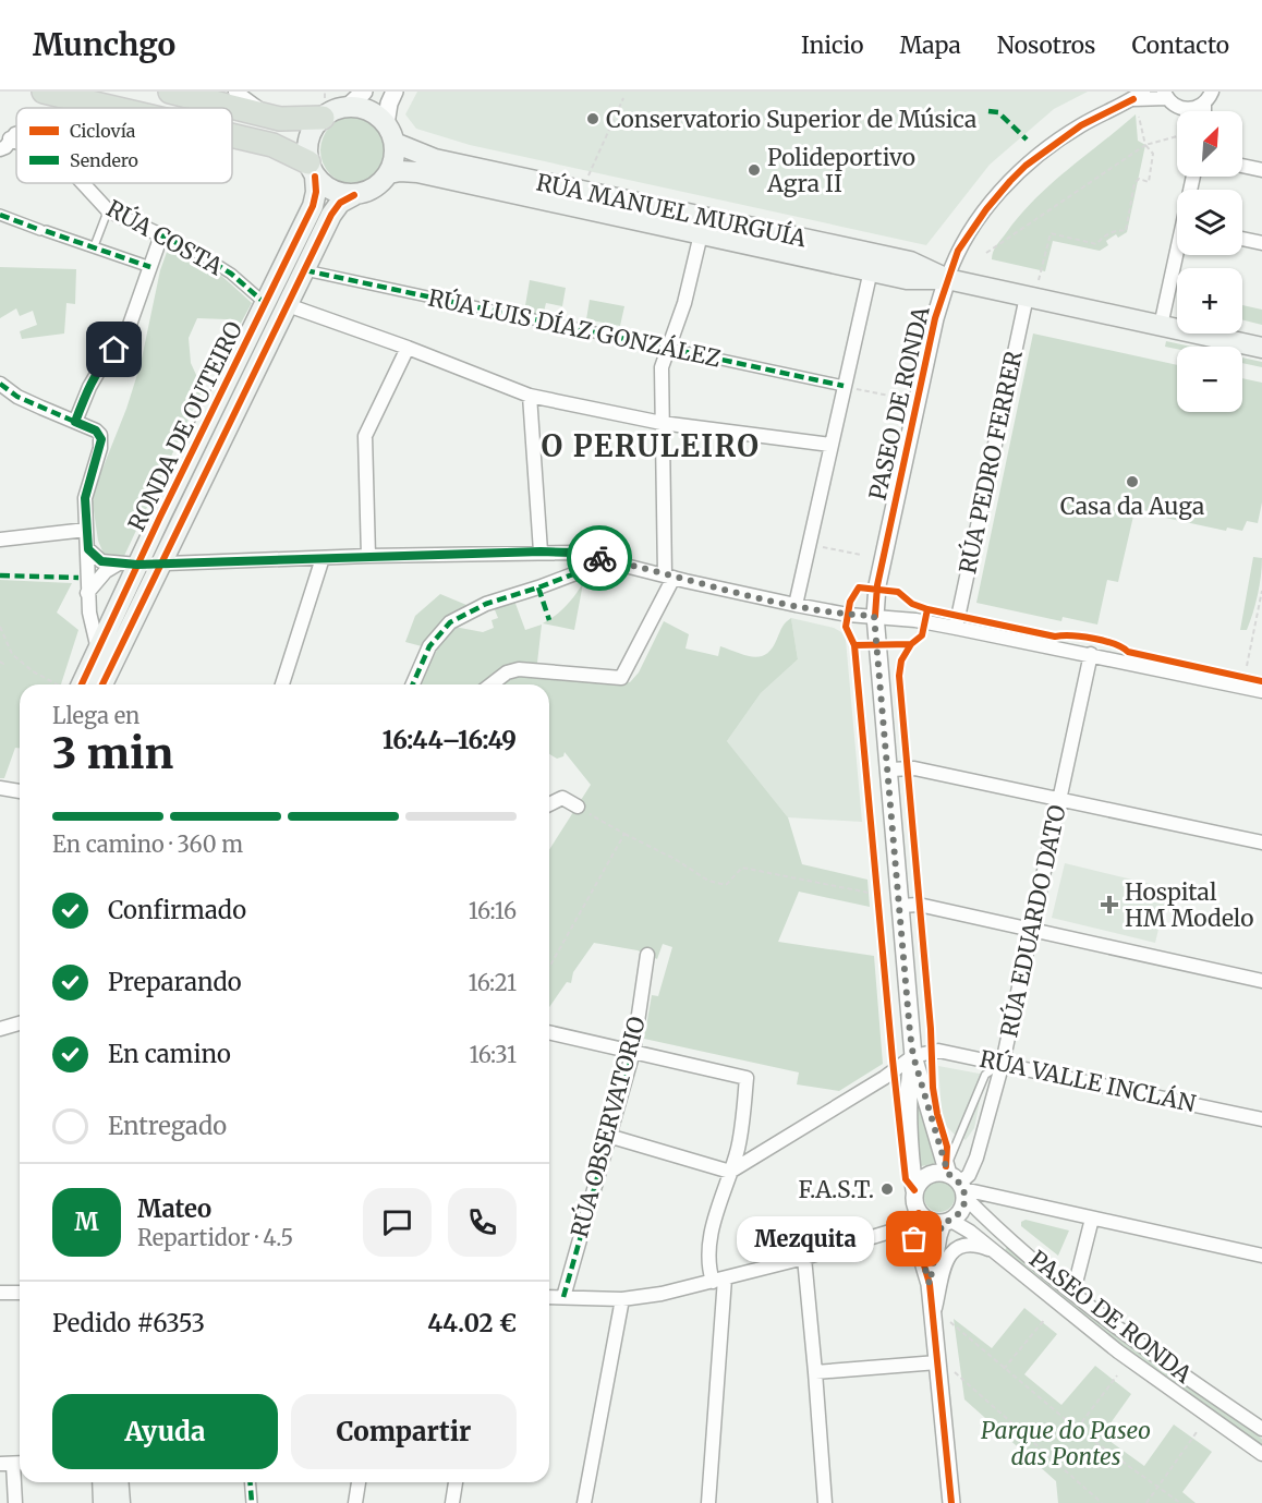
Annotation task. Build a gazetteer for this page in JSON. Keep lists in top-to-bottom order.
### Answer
{
  "streets": {
    "main road": ["RÚA MANUEL MURGUÍA", "RONDA DE OUTEIRO"],
    "street": [
      "RÚA COSTA",
      "RÚA LUIS DÍAZ GONZÁLEZ",
      "PASEO DE RONDA",
      "RÚA PEDRO FERRER",
      "RÚA EDUARDO DATO",
      "RÚA VALLE INCLÁN",
      "RÚA OBSERVATORIO"
    ]
  },
  "crossings": [
    ["RÚA MANUEL MURGUÍA", "PASEO DE RONDA"],
    ["RÚA MANUEL MURGUÍA", "RONDA DE OUTEIRO"],
    ["RÚA MANUEL MURGUÍA", "RÚA PEDRO FERRER"],
    ["RÚA COSTA", "RONDA DE OUTEIRO"],
    ["RÚA LUIS DÍAZ GONZÁLEZ", "RONDA DE OUTEIRO"],
    ["PASEO DE RONDA", "RÚA EDUARDO DATO"],
    ["PASEO DE RONDA", "RÚA VALLE INCLÁN"],
    ["RÚA EDUARDO DATO", "RÚA VALLE INCLÁN"]
  ],
  "districts": ["O PERULEIRO"],
  "parks": ["Parque do Paseo das Pontes"],
  "places": {
    "other": [
      "Conservatorio Superior de Música",
      "Polideportivo Agra II",
      "Casa da Auga",
      "F.A.S.T.",
      "Mezquita"
    ],
    "health": ["Hospital HM Modelo"]
  },
  "legend": ["Ciclovía", "Sendero"],
  "north": "top right",
  "page": {
    "header": "Munchgo",
    "nav": [
      "Inicio",
      "Mapa",
      "Nosotros",
      "Contacto"
    ],
    "map_buttons": ["+", "−"],
    "heading": ["3 min", "Llega en", "16:44–16:49"],
    "panel": [
      "Mateo",
      "Repartidor · 4.5",
      "Pedido #6353",
      "44.02 €"
    ],
    "bar": "En camino · 360 m",
    "list": [
      ["Confirmado", "16:16"],
      ["Preparando", "16:21"],
      ["En camino", "16:31"],
      "Entregado"
    ],
    "round": "M",
    "bubble": "Mezquita",
    "buttons": ["Ayuda", "Compartir"]
  }
}
